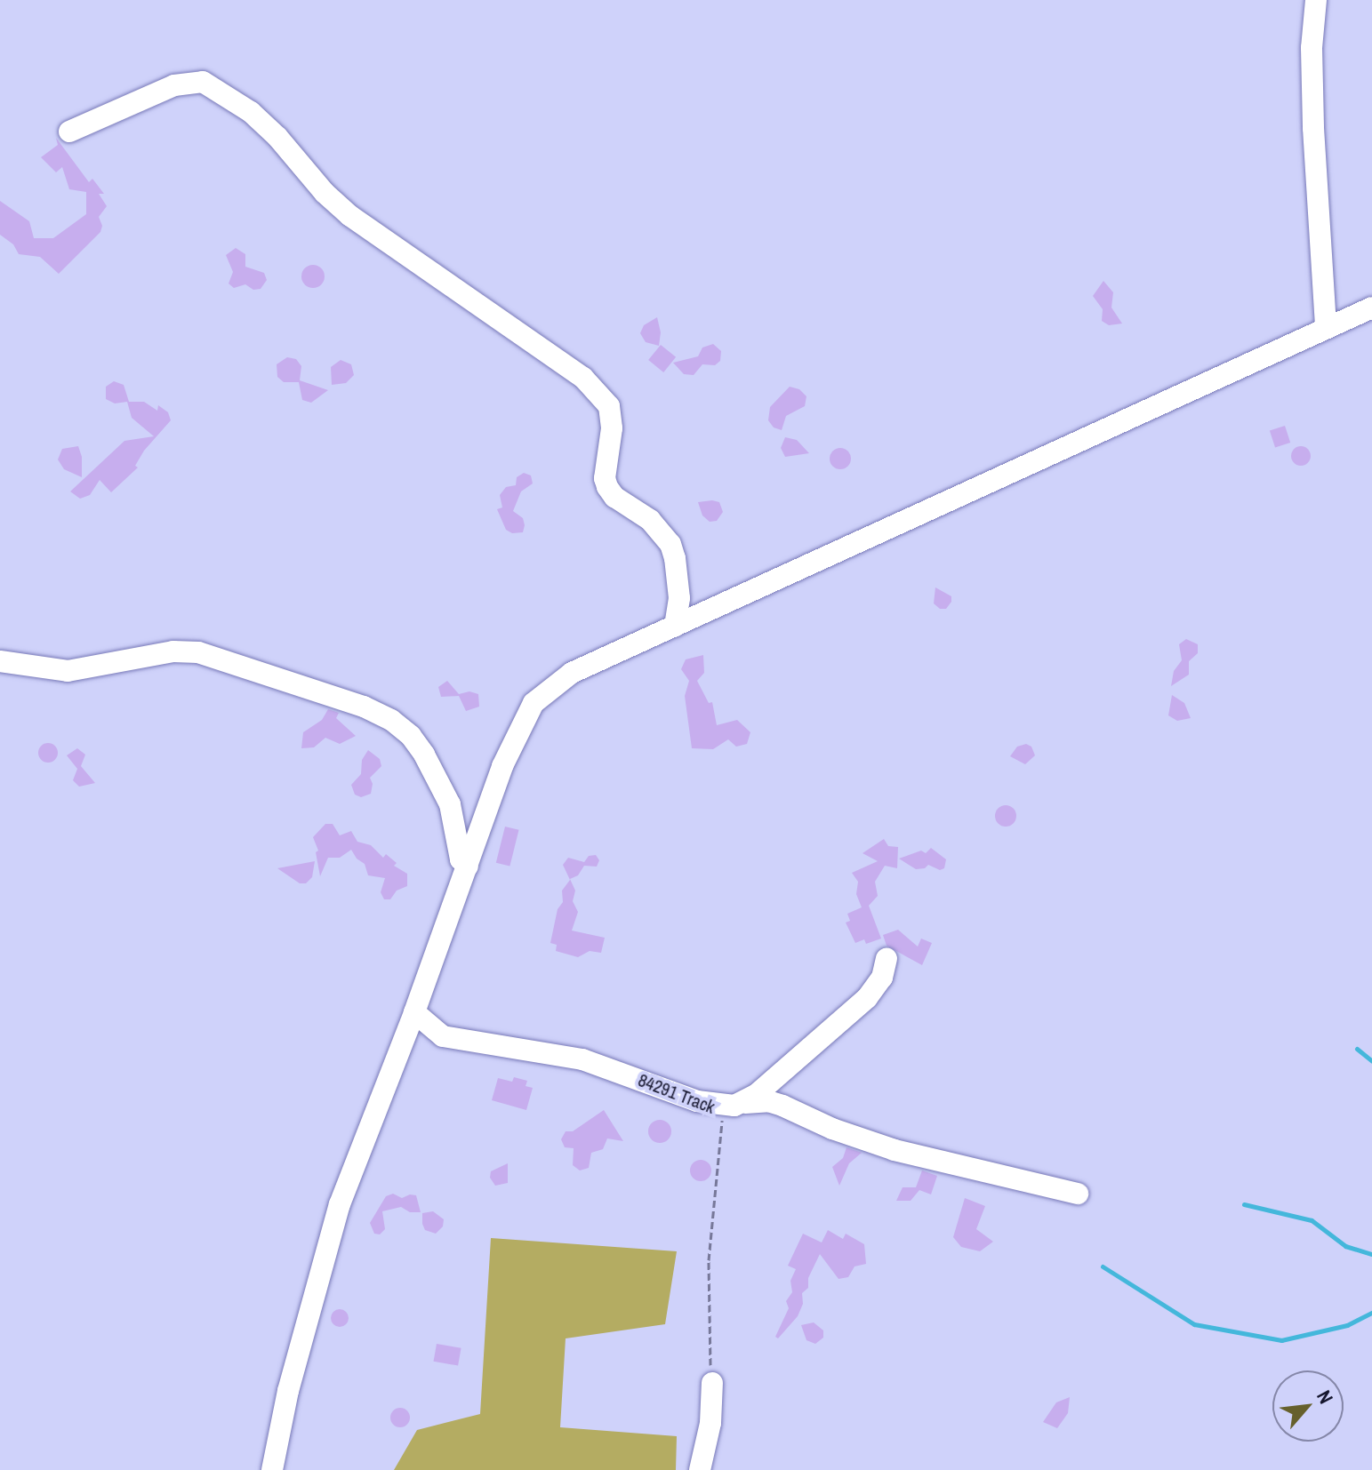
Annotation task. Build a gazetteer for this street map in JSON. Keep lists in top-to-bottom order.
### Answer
{
  "streets": {
    "street": ["84291 Track"]
  },
  "north": "top right"
}
